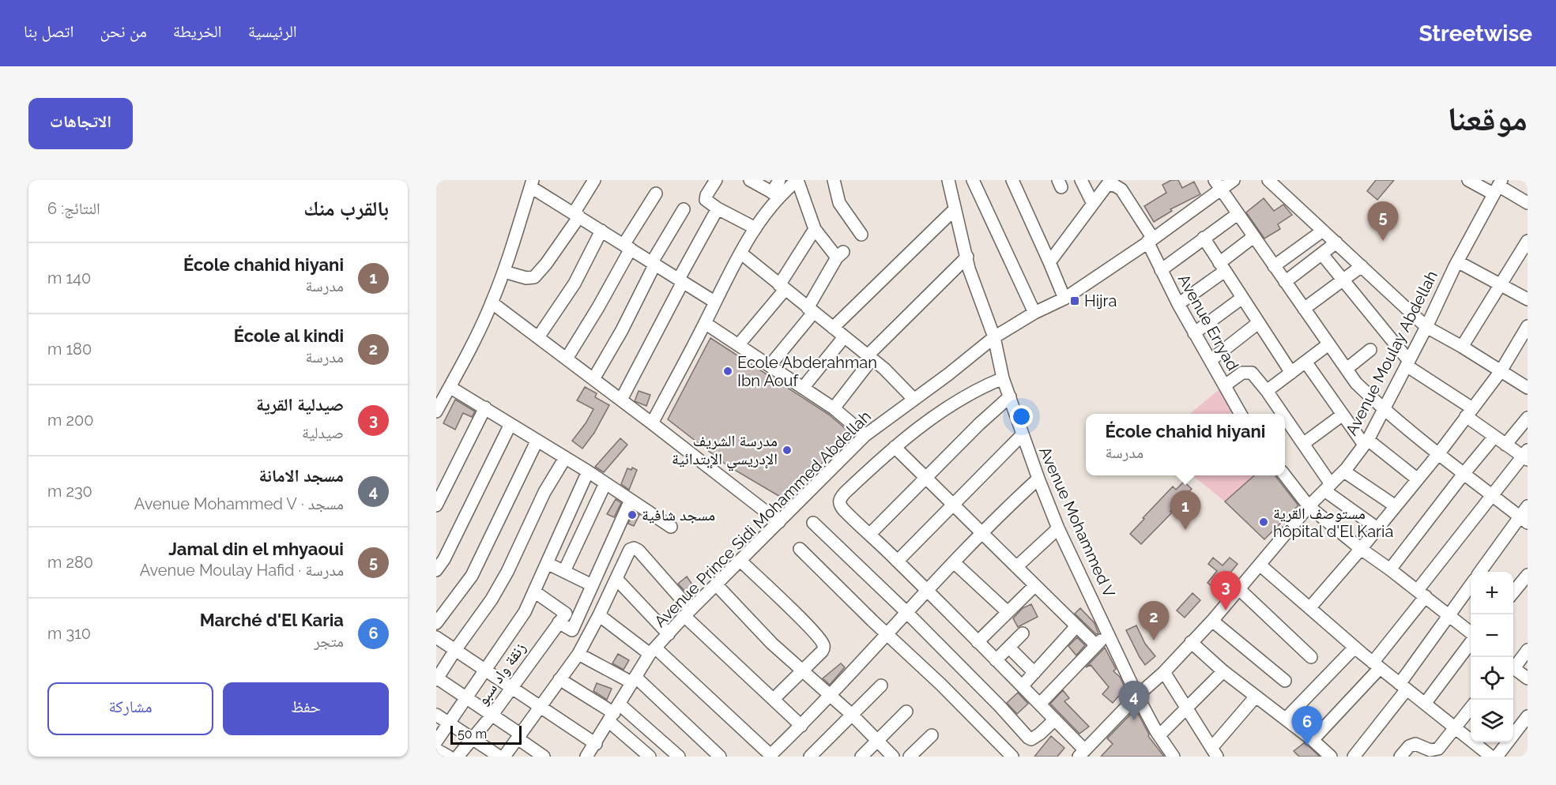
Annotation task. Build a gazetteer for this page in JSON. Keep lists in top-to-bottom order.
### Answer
{
  "streets": {
    "street": [
      "Avenue Erryad",
      "Avenue Moulay Abdellah",
      "Avenue Prince Sidi Mohammed Abdellah",
      "Avenue Mohammed V",
      "زنقة واد سبو"
    ]
  },
  "crossings": [
    ["Avenue Erryad", "Avenue Prince Sidi Mohammed Abdellah"],
    ["Avenue Moulay Abdellah", "Avenue Mohammed V"],
    ["Avenue Prince Sidi Mohammed Abdellah", "Avenue Mohammed V"]
  ],
  "places": {
    "transit": ["Hijra"],
    "other": [
      "Ecole Abderahman Ibn Aouf",
      "مدرسة الشريف الإدريسي الإبتدائية",
      "مسجد شافية",
      "مستوصف القرية hôpital d'El Karia"
    ]
  },
  "scale_bar": "50 m",
  "page": {
    "header": "Streetwise",
    "nav": [
      "الرئيسية",
      "الخريطة",
      "من نحن",
      "اتصل بنا"
    ],
    "title": "موقعنا",
    "buttons": [
      "الاتجاهات",
      ["حفظ", "مشاركة"]
    ],
    "heading": ["بالقرب منك", "النتائج: 6"],
    "pins": [
      "5",
      "1",
      "3",
      "2",
      "4",
      "6"
    ],
    "list": [
      {
        "mark": "1",
        "name": "École chahid hiyani",
        "note": "مدرسة",
        "value": "140 m"
      },
      {
        "mark": "2",
        "name": "École al kindi",
        "note": "مدرسة",
        "value": "180 m"
      },
      {
        "mark": "3",
        "name": "صيدلية القرية",
        "note": "صيدلية",
        "value": "200 m"
      },
      {
        "mark": "4",
        "name": "مسجد الامانة",
        "note": "مسجد · Avenue Mohammed V",
        "value": "230 m"
      },
      {
        "mark": "5",
        "name": "Jamal din el mhyaoui",
        "note": "مدرسة · Avenue Moulay Hafid",
        "value": "280 m"
      },
      {
        "mark": "6",
        "name": "Marché d'El Karia",
        "note": "متجر",
        "value": "310 m"
      }
    ],
    "popup": ["École chahid hiyani", "مدرسة"],
    "map_buttons": ["+", "−"],
    "scale": "50 m"
  }
}
